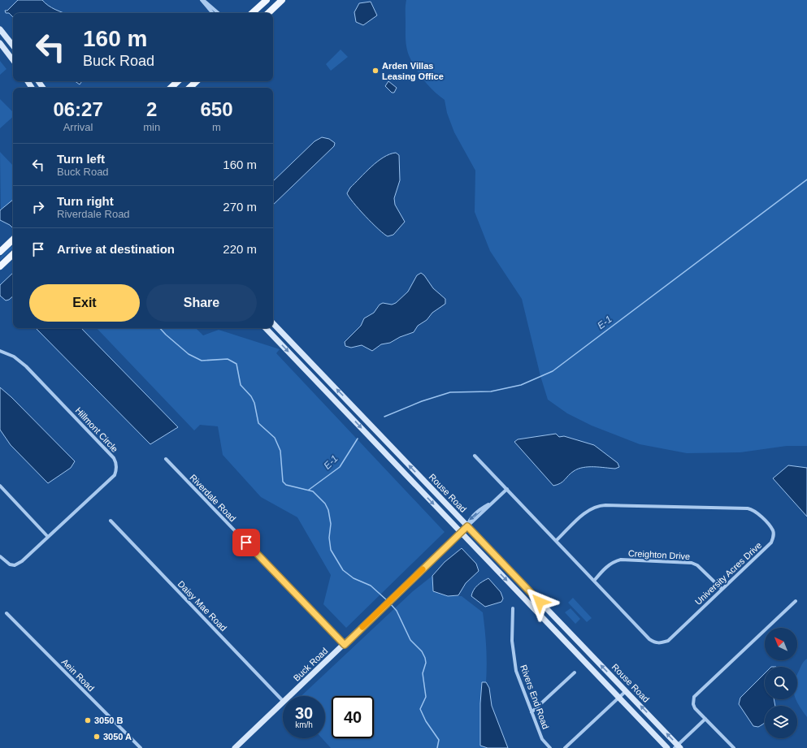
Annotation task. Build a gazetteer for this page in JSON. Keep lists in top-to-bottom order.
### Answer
{
  "streets": {
    "street": [
      "Hillmont Circle",
      "Rouse Road",
      "Riverdale Road",
      "Creighton Drive",
      "University Acres Drive",
      "Daisy Mae Road",
      "Buck Road",
      "Aein Road",
      "Rivers End Road"
    ]
  },
  "crossings": [
    ["Rouse Road", "Buck Road"],
    ["Riverdale Road", "Buck Road"],
    ["Creighton Drive", "University Acres Drive"],
    ["University Acres Drive", "Buck Road"]
  ],
  "water": ["E-1"],
  "places": ["Arden Villas Leasing Office", "3050 B", "3050 A"],
  "north": "top left",
  "page": {
    "turn": ["160 m", "Buck Road"],
    "eta": [
      "06:27",
      "Arrival",
      "2",
      "min",
      "650",
      "m"
    ],
    "list": [
      {
        "name": "Turn left",
        "note": "Buck Road",
        "value": "160 m"
      },
      {
        "name": "Turn right",
        "note": "Riverdale Road",
        "value": "270 m"
      },
      {
        "name": "Arrive at destination",
        "value": "220 m"
      }
    ],
    "buttons": ["Exit", "Share"],
    "speed": "30 km/h",
    "limit": "40"
  }
}
